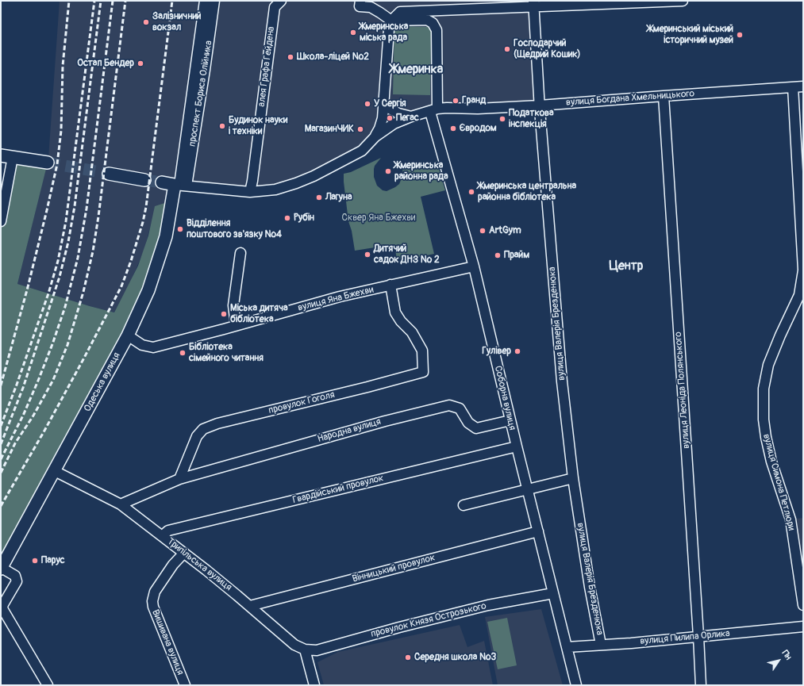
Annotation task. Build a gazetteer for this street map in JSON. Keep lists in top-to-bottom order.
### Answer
{
  "streets": {
    "main road": ["Одеська вулиця"],
    "street": [
      "алея Графа Гейдена",
      "проспект Бориса Олійника",
      "вулиця Богдана Хмельницького",
      "вулиця Яна Бжехви",
      "вулиця Валерія Брезденюка",
      "вулиця Леоніда Полянського",
      "Соборна вулиця",
      "провулок Гоголя",
      "Народна вулиця",
      "вулиця Симона Петлюри",
      "Гвардійський провулок",
      "Трипільська вулиця",
      "Вінницький провулок",
      "провулок Князя Острозького",
      "вулиця Пилипа Орлика",
      "Вишивана вулиця"
    ]
  },
  "crossings": [
    ["алея Графа Гейдена", "вулиця Богдана Хмельницького"],
    ["проспект Бориса Олійника", "вулиця Богдана Хмельницького"],
    ["проспект Бориса Олійника", "Одеська вулиця"],
    ["вулиця Богдана Хмельницького", "вулиця Валерія Брезденюка"],
    ["вулиця Богдана Хмельницького", "Одеська вулиця"],
    ["вулиця Богдана Хмельницького", "вулиця Леоніда Полянського"],
    ["вулиця Богдана Хмельницького", "Соборна вулиця"],
    ["вулиця Богдана Хмельницького", "вулиця Симона Петлюри"],
    ["вулиця Яна Бжехви", "Одеська вулиця"],
    ["вулиця Яна Бжехви", "Соборна вулиця"],
    ["вулиця Яна Бжехви", "провулок Гоголя"],
    ["вулиця Валерія Брезденюка", "вулиця Пилипа Орлика"],
    ["Одеська вулиця", "Трипільська вулиця"],
    ["вулиця Леоніда Полянського", "вулиця Пилипа Орлика"],
    ["Соборна вулиця", "Народна вулиця"],
    ["Соборна вулиця", "Гвардійський провулок"],
    ["Соборна вулиця", "Вінницький провулок"],
    ["Соборна вулиця", "провулок Князя Острозького"],
    ["Соборна вулиця", "вулиця Пилипа Орлика"],
    ["провулок Гоголя", "Народна вулиця"],
    ["Гвардійський провулок", "Трипільська вулиця"],
    ["Трипільська вулиця", "Вінницький провулок"],
    ["Трипільська вулиця", "провулок Князя Острозького"],
    ["Трипільська вулиця", "Вишивана вулиця"]
  ],
  "districts": ["Жмеринка", "Центр"],
  "parks": ["Сквер Яна Бжехви"],
  "places": [
    "Залізничний вокзал",
    "Жмеринська міська рада",
    "Жмеринський міський історичний музей",
    "Господарчий (Щедрий Кошик)",
    "Школа-ліцей №2",
    "Остап Бендер",
    "Гранд",
    "У Сергія",
    "Пегас",
    "Податкова інспекція",
    "Будинок науки і техніки",
    "Євродом",
    "МагазинЧИК",
    "Жмеринська районна рада",
    "Жмеринська центральна районна бібліотека",
    "Лагуна",
    "Рубін",
    "Відділення поштового зв'язку №4",
    "ArtGym",
    "Дитячий садок ДНЗ № 2",
    "Прайм",
    "Міська дитяча бібліотека",
    "Гулівер",
    "Бібліотека сімейного читання",
    "Парус",
    "Середня школа №3"
  ],
  "north": "top right"
}
